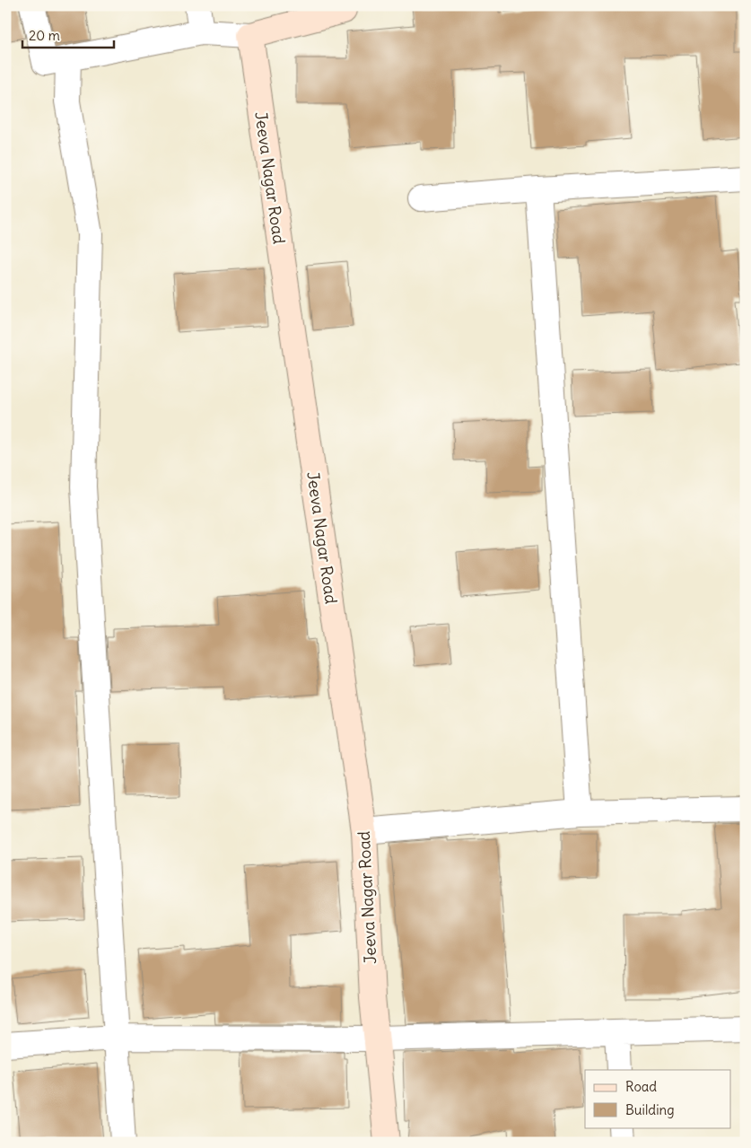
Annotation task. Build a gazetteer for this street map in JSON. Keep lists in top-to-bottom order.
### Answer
{
  "streets": {
    "street": ["Jeeva Nagar Road"]
  },
  "legend": ["Road", "Building"],
  "scale_bar": "20 m"
}
